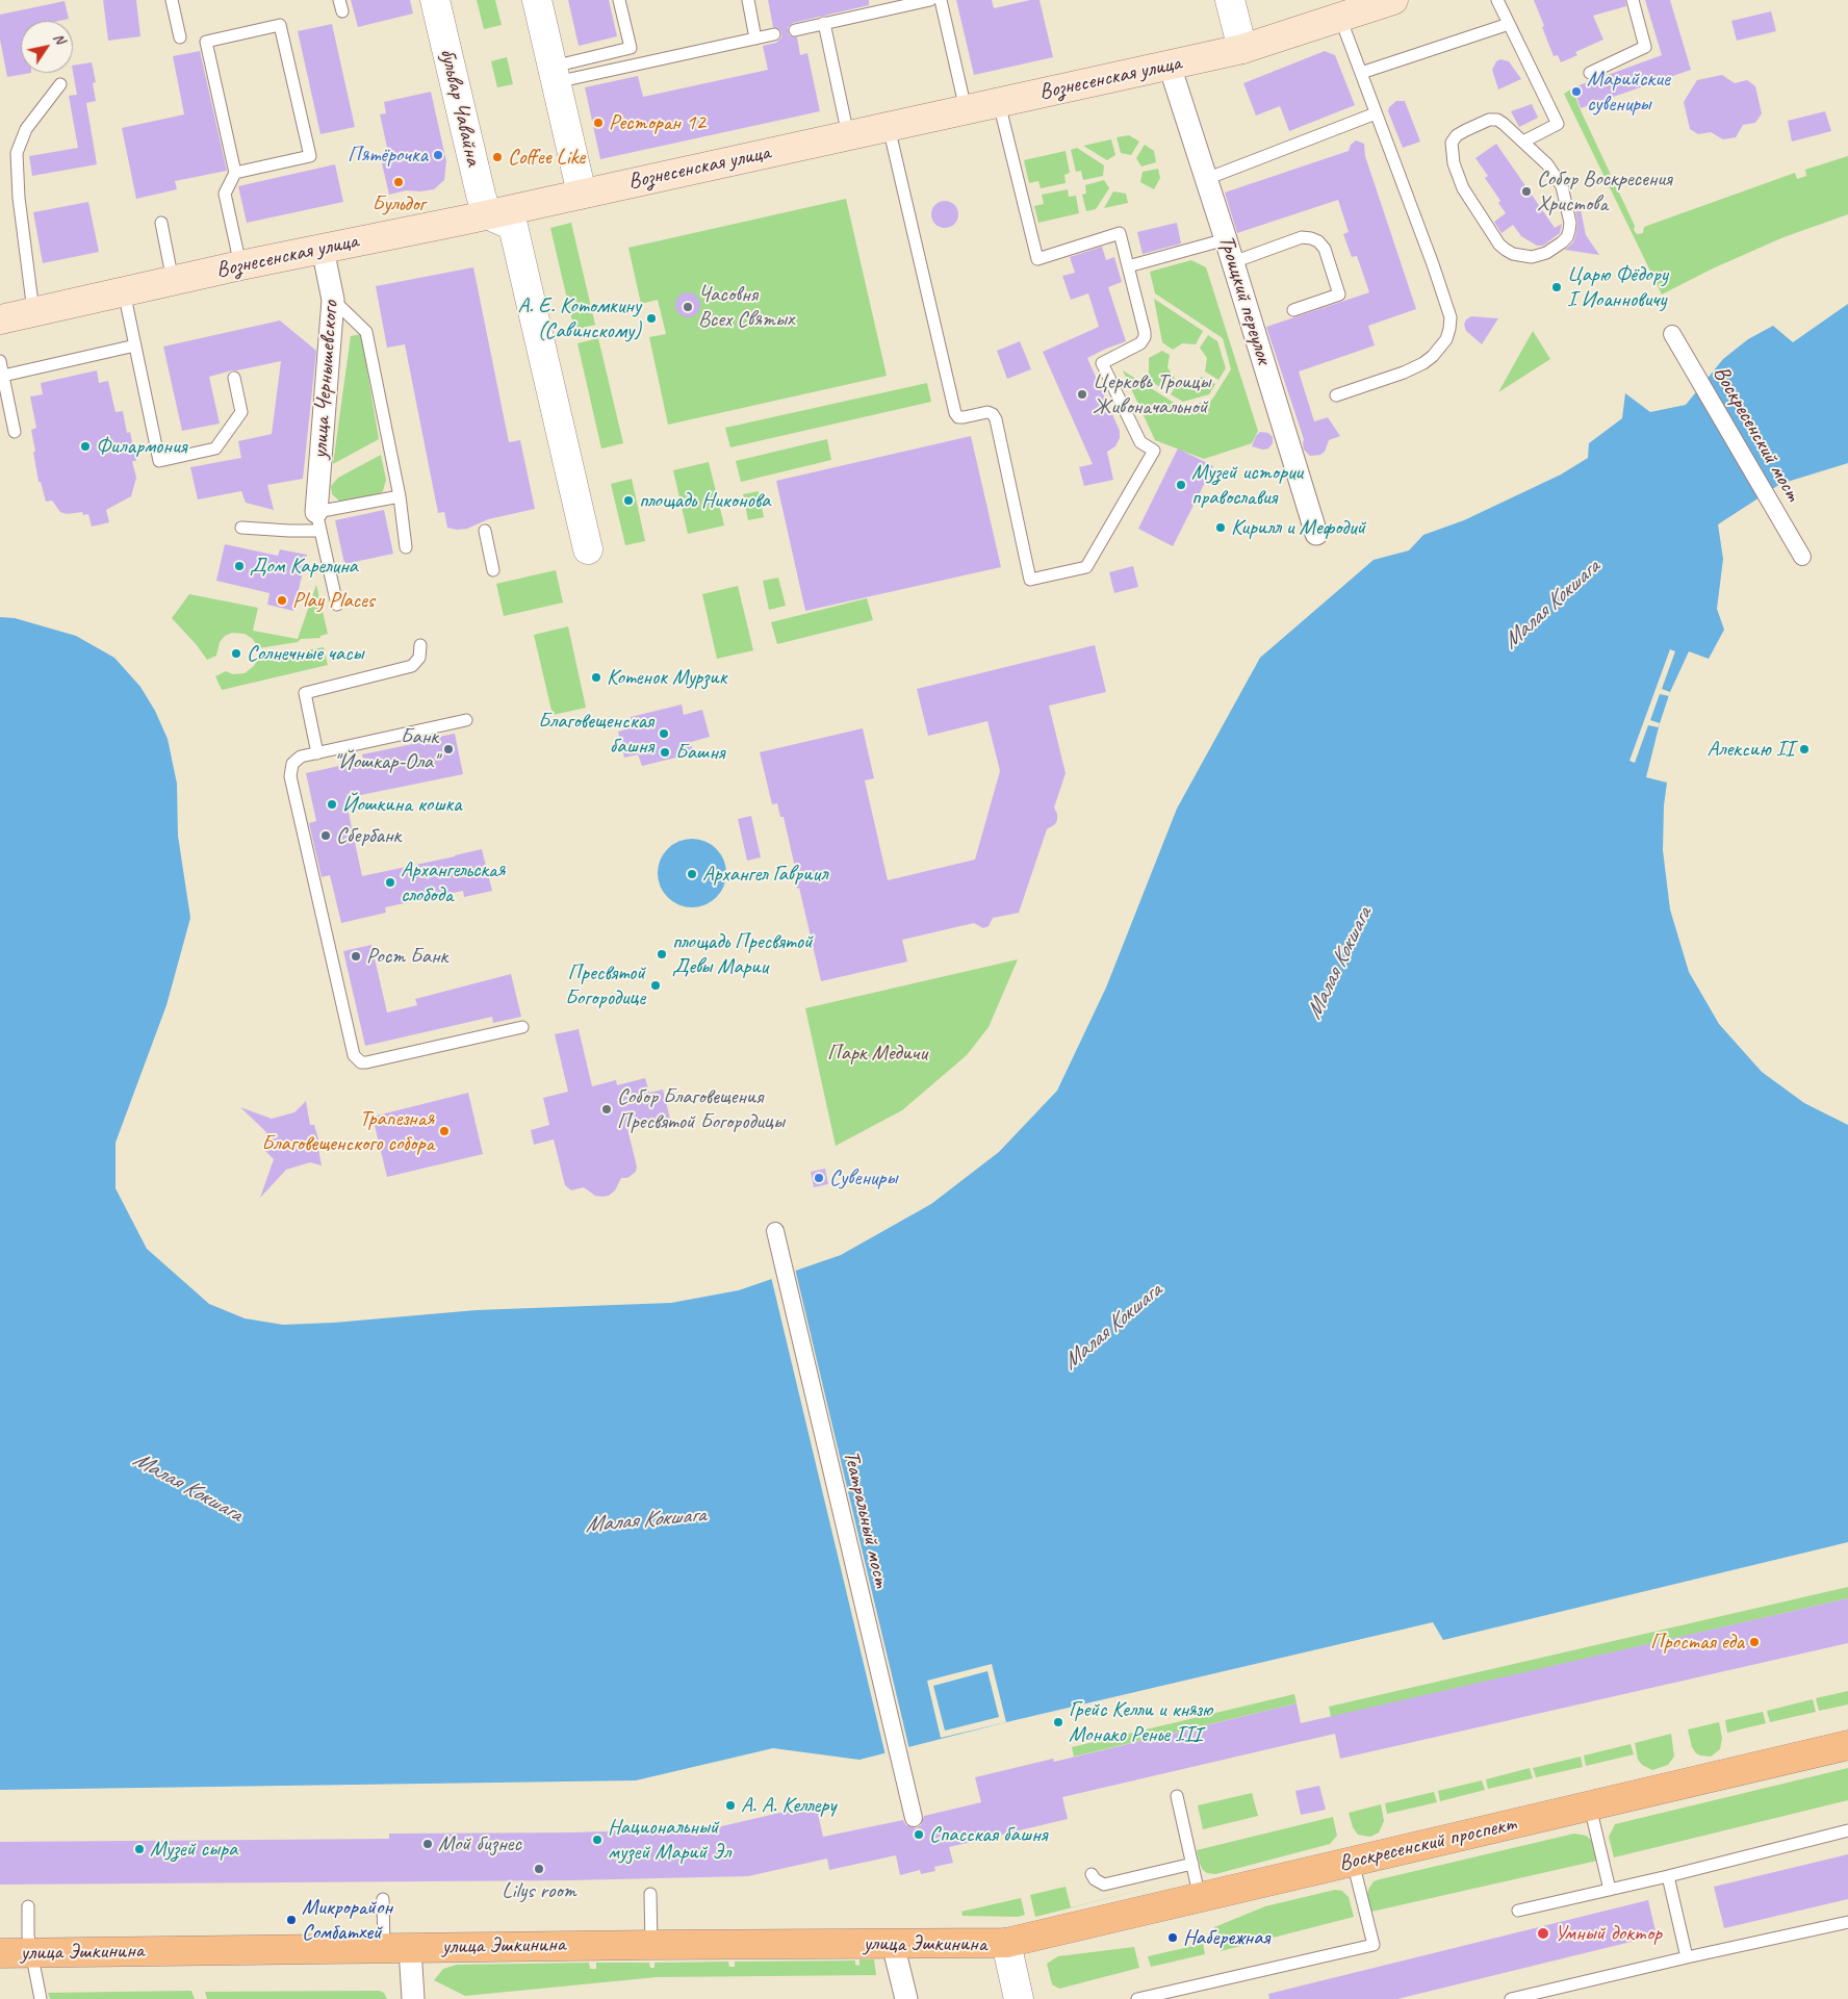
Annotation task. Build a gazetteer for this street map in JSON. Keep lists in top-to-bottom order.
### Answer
{
  "streets": {
    "main road": ["Вознесенская улица", "Воскресенский проспект", "улица Эшкинина"],
    "street": [
      "бульвар Чавайна",
      "Троицкий переулок",
      "улица Чернышевского",
      "Воскресенский мост",
      "Театральный мост"
    ]
  },
  "crossings": [
    ["Вознесенская улица", "бульвар Чавайна"],
    ["Вознесенская улица", "Троицкий переулок"],
    ["Вознесенская улица", "улица Чернышевского"],
    ["Воскресенский проспект", "улица Эшкинина"]
  ],
  "water": ["Малая Кокшага"],
  "parks": ["Парк Медичи"],
  "places": [
    "Марийские сувениры",
    "Ресторан 12",
    "Пятёрочка",
    "Coffee Like",
    "Бульдог",
    "Собор Воскресения Христова",
    "Царю Фёдору I Иоанновичу",
    "Часовня Всех Святых",
    "А. Е. Котомкину (Савинскому)",
    "Церковь Троицы Живоначальной",
    "Филармония",
    "Музей истории православия",
    "площадь Никонова",
    "Кирилл и Мефодий",
    "Дом Карелина",
    "Play Places",
    "Солнечные часы",
    "Котенок Мурзик",
    "Благовещенская башня",
    "Банк \"Йошкар-Ола\"",
    "Алексию II",
    "Башня",
    "Йошкина кошка",
    "Сбербанк",
    "Архангел Гавриил",
    "Архангельская слобода",
    "площадь Пресвятой Девы Марии",
    "Рост Банк",
    "Пресвятой Богородице",
    "Собор Благовещения Пресвятой Богородицы",
    "Трапезная Благовещенского собора",
    "Сувениры",
    "Простая еда",
    "Грейс Келли и князю Монако Ренье III",
    "А. А. Келлеру",
    "Спасская башня",
    "Национальный музей Марий Эл",
    "Мой бизнес",
    "Музей сыра",
    "Lilys room",
    "Микрорайон Сомбатхей",
    "Умный доктор",
    "Набережная"
  ],
  "north": "top right"
}
